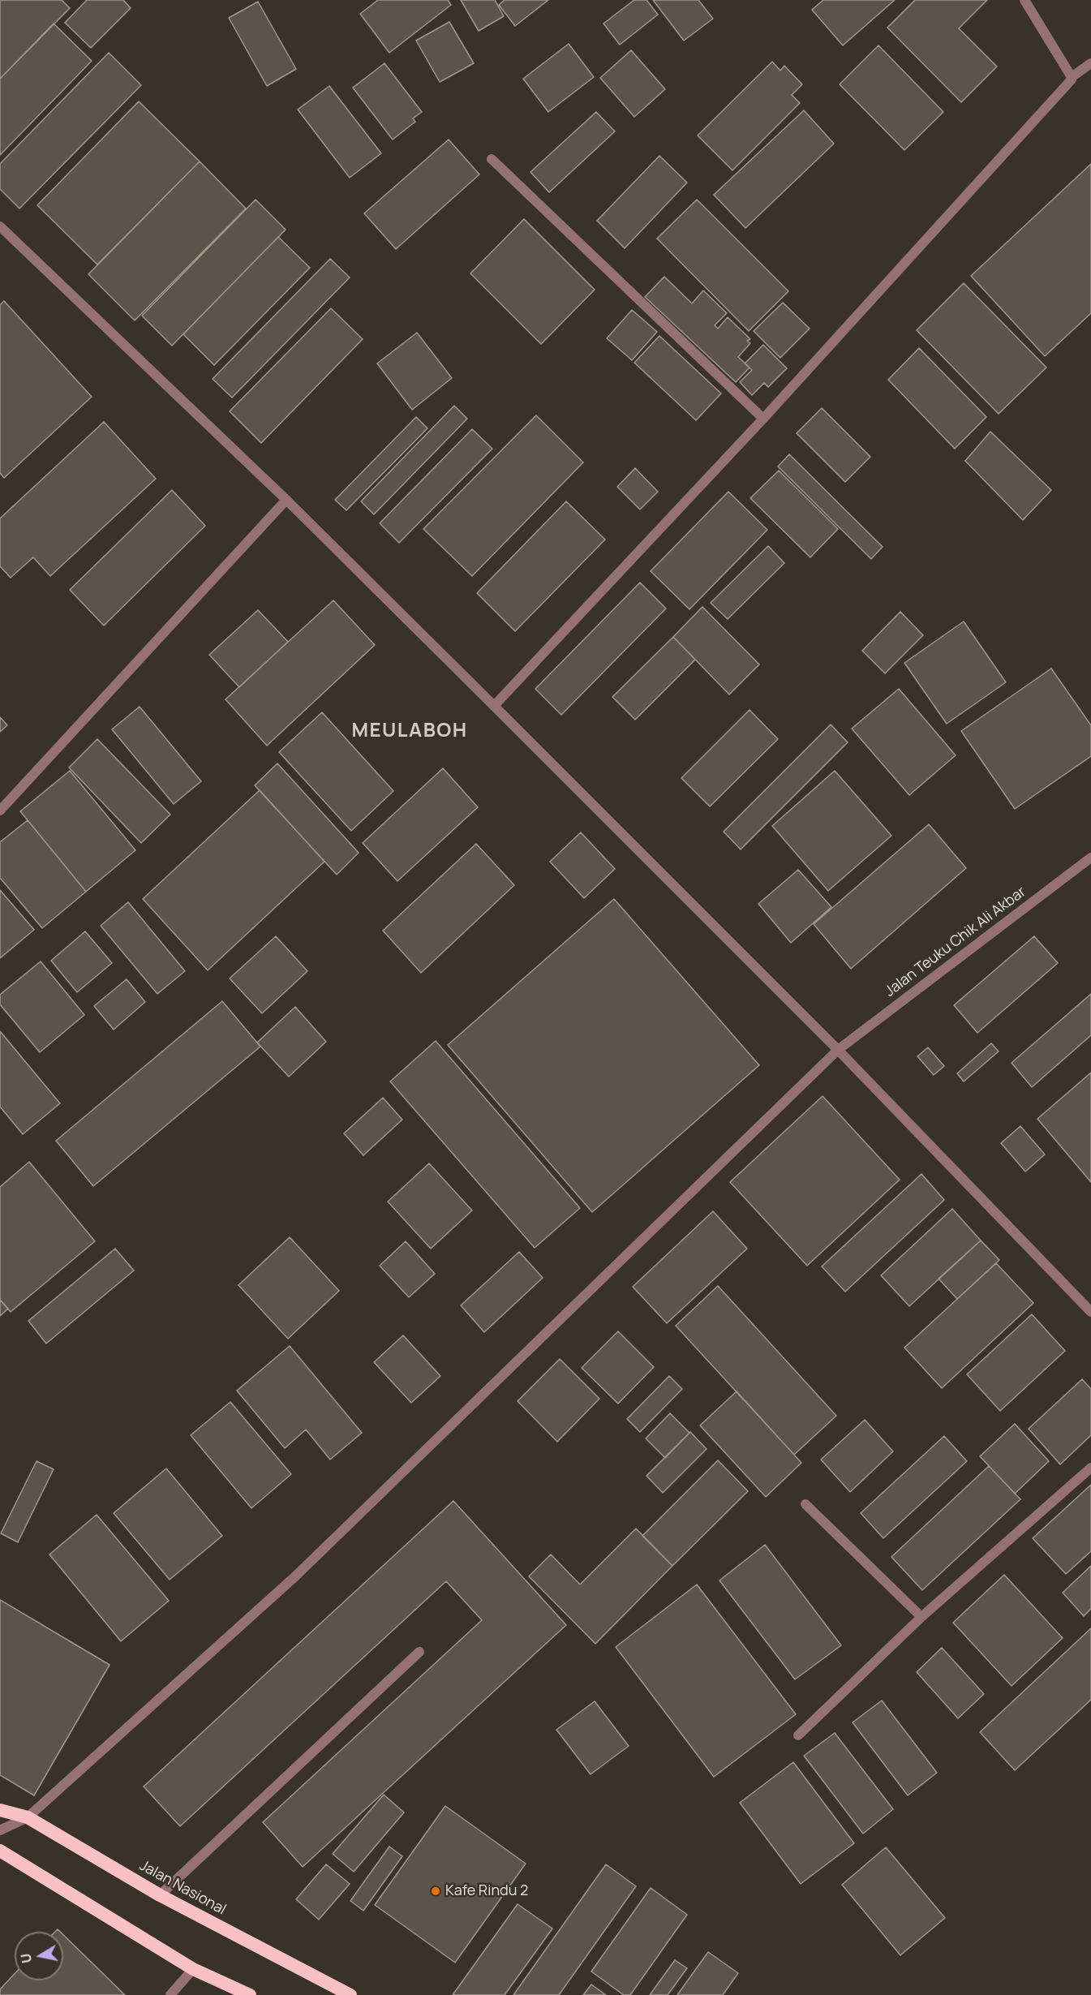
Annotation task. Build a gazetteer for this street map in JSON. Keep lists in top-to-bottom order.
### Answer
{
  "streets": {
    "highway": ["Jalan Nasional"],
    "street": ["Jalan Teuku Chik Ali Akbar"]
  },
  "crossings": [
    ["Jalan Teuku Chik Ali Akbar", "Jalan Nasional"]
  ],
  "districts": ["MEULABOH"],
  "places": ["Kafe Rindu 2"],
  "north": "left"
}
